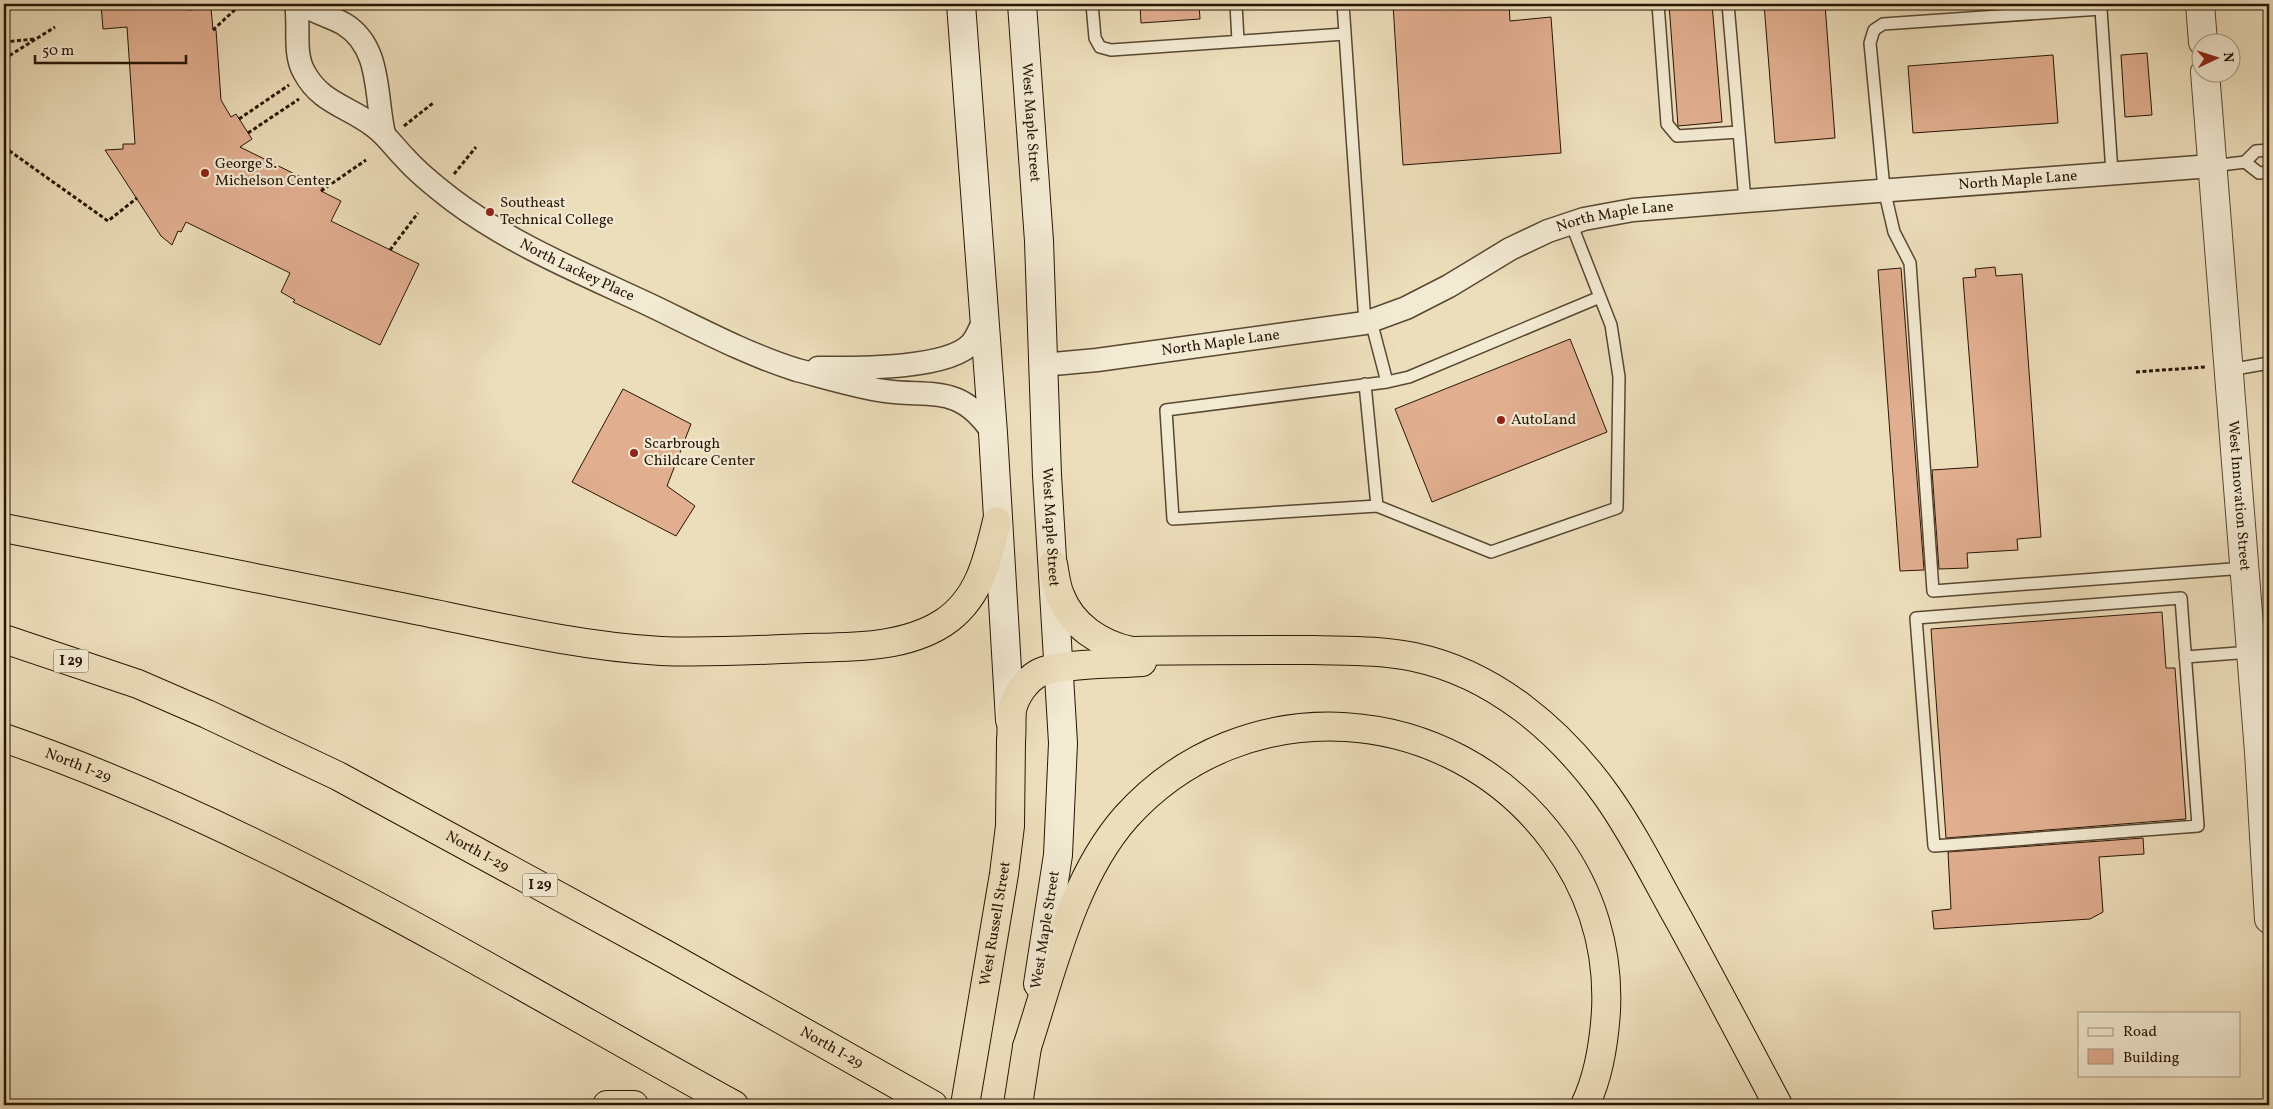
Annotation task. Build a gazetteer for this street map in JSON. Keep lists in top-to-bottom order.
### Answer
{
  "streets": {
    "highway": ["I 29", "North I-29", "West Russell Street"],
    "main road": ["West Maple Street", "West Innovation Street"],
    "street": ["North Maple Lane", "North Lackey Place"]
  },
  "crossings": [
    ["West Maple Street", "North Maple Lane"],
    ["West Maple Street", "West Russell Street"],
    ["North Maple Lane", "West Innovation Street"]
  ],
  "places": [
    "George S. Michelson Center",
    "Southeast Technical College",
    "AutoLand",
    "Scarbrough Childcare Center"
  ],
  "legend": ["Road", "Building"],
  "scale_bar": "50 m",
  "north": "right"
}
